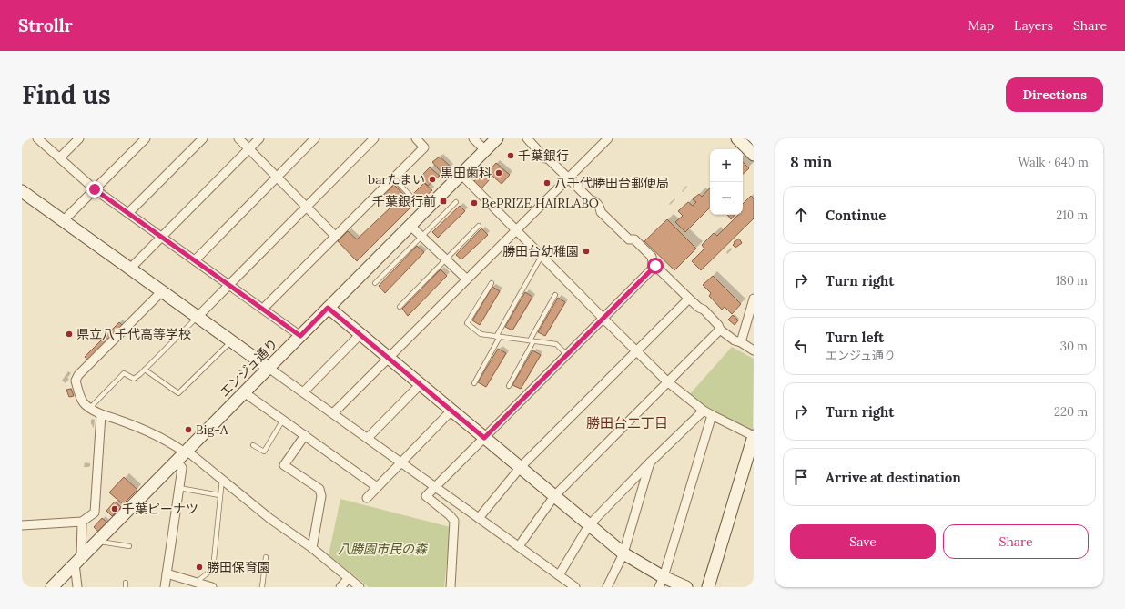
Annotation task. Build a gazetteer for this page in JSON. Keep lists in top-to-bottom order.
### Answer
{
  "streets": {
    "street": ["エンジュ通り"]
  },
  "districts": ["勝田台二丁目"],
  "parks": ["八勝園市民の森"],
  "places": {
    "other": [
      "千葉銀行",
      "黒田歯科",
      "barたまい",
      "八千代勝田台郵便局",
      "BePRIZE HAIRLABO",
      "勝田台幼稚園",
      "県立八千代高等学校",
      "Big-A",
      "千葉ピーナツ",
      "勝田保育園"
    ],
    "transit": ["千葉銀行前"]
  },
  "page": {
    "header": "Strollr",
    "nav": ["Map", "Layers", "Share"],
    "buttons": [
      "Directions",
      ["Save", "Share"]
    ],
    "title": "Find us",
    "heading": ["8 min", "Walk · 640 m"],
    "map_buttons": ["+", "−"],
    "list": [
      ["Continue", "210 m"],
      ["Turn right", "180 m"],
      ["Turn left", "エンジュ通り", "30 m"],
      ["Turn right", "220 m"],
      "Arrive at destination"
    ]
  }
}
